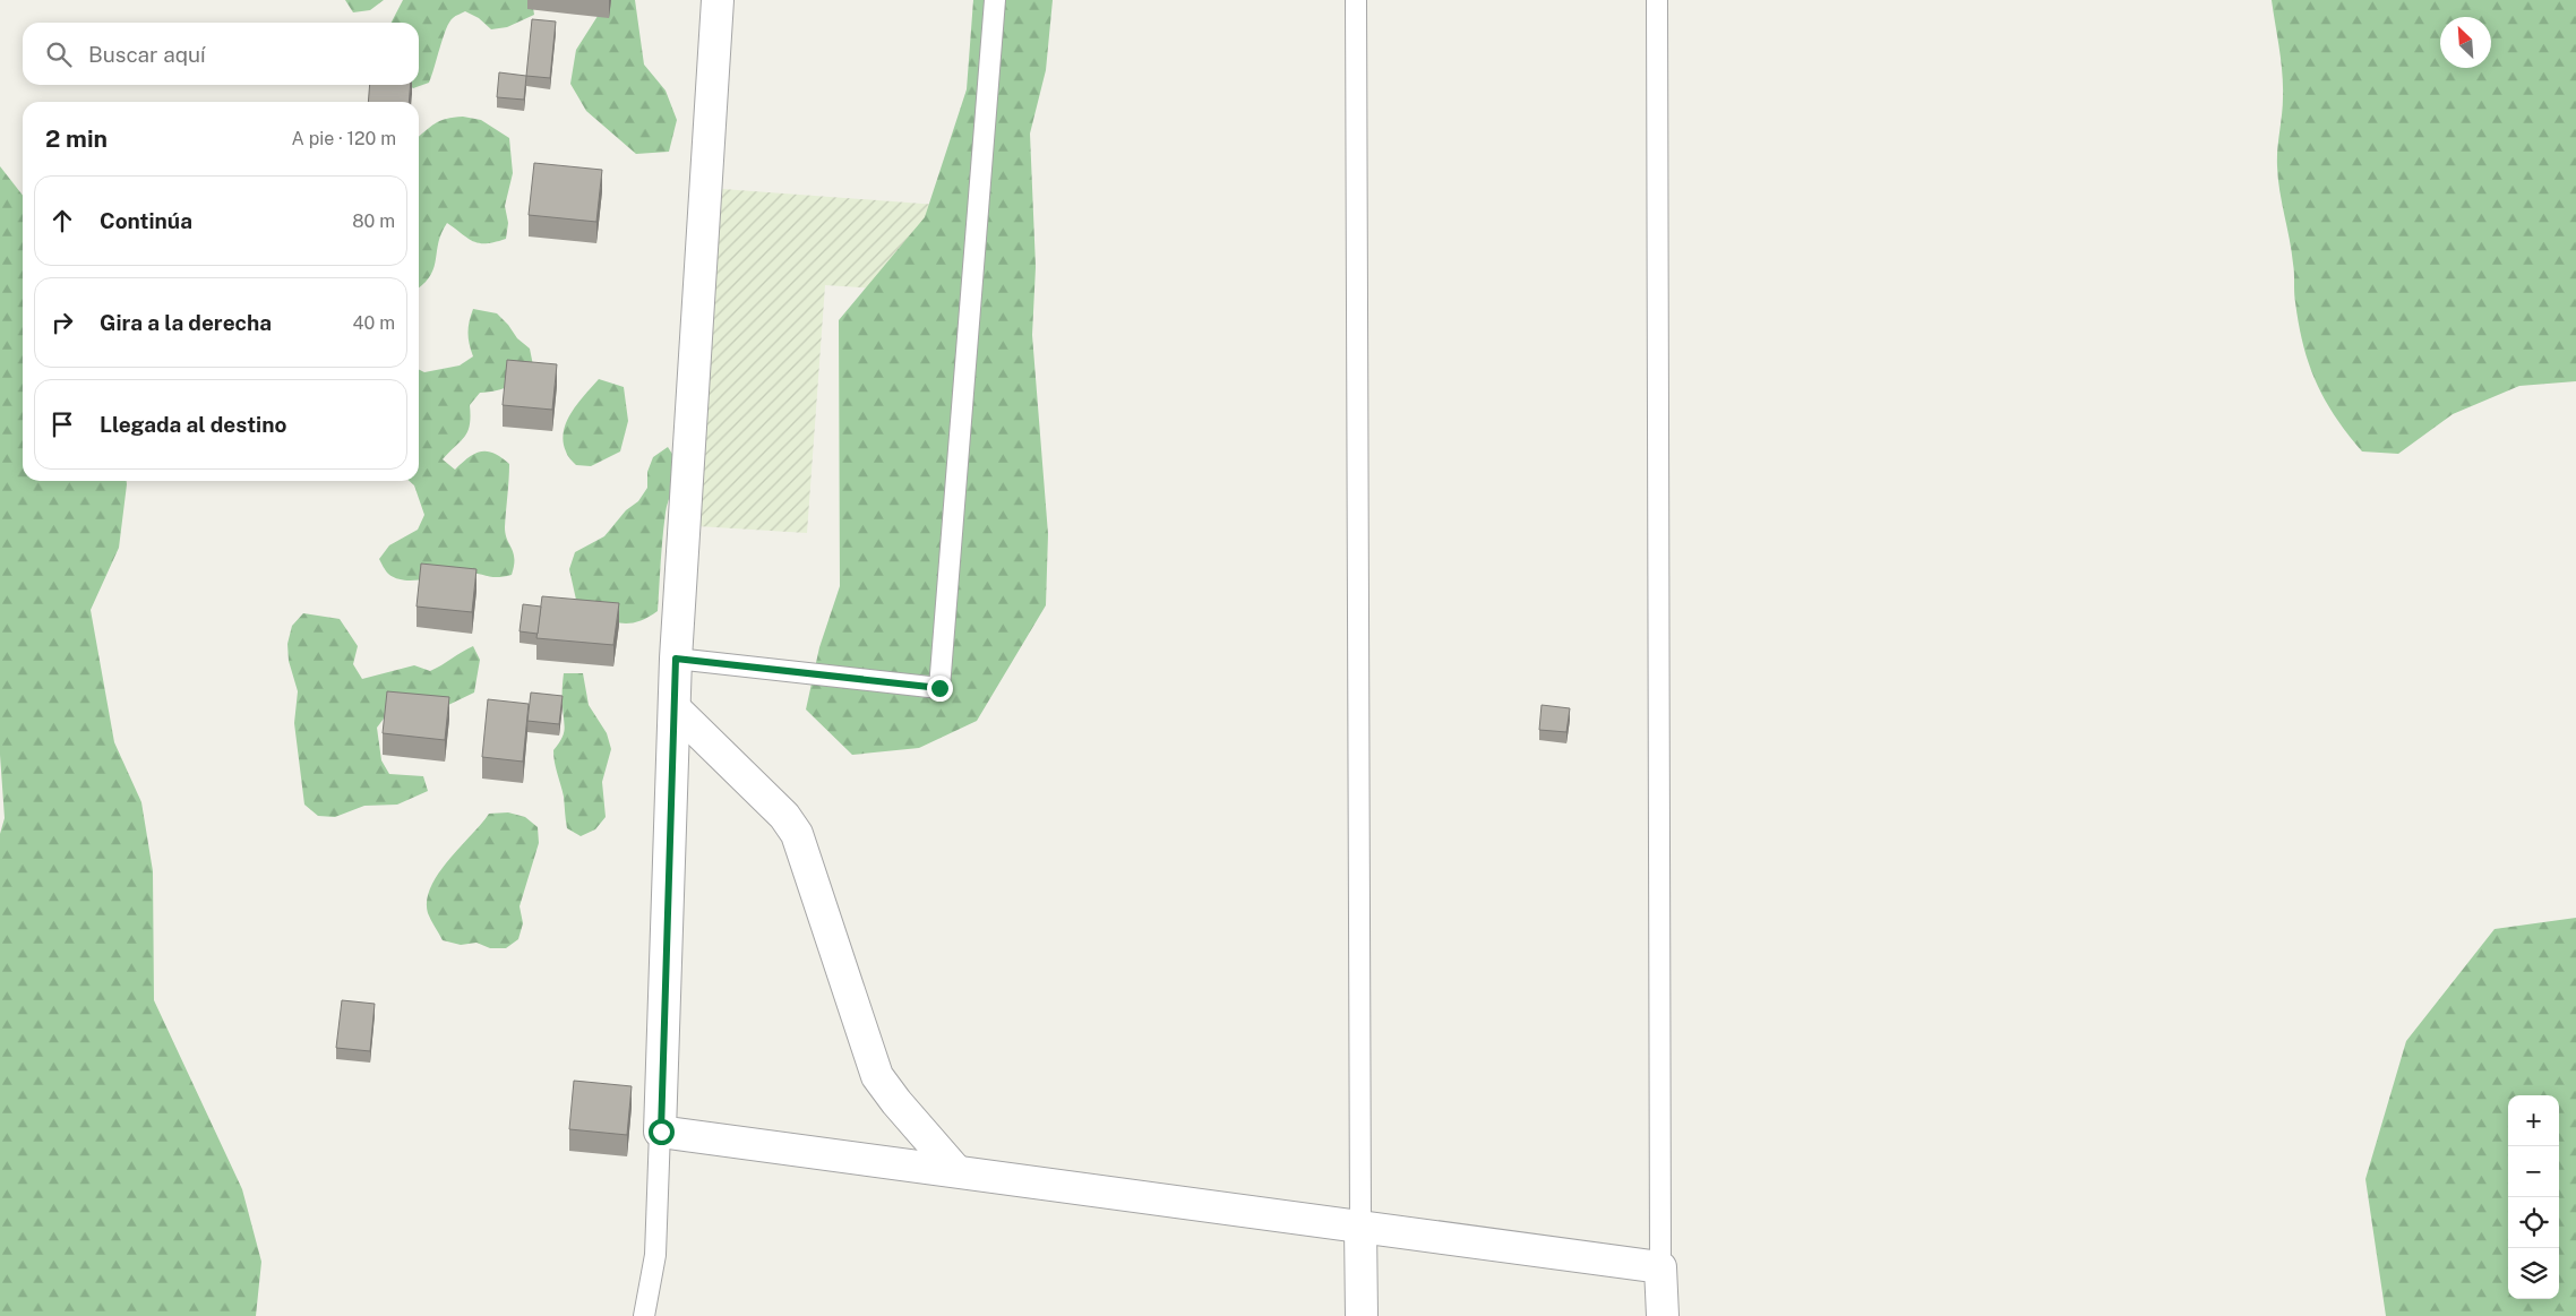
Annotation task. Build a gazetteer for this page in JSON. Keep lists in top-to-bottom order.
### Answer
{
  "north": "top left",
  "page": {
    "search": "Buscar aquí",
    "heading": ["2 min", "A pie · 120 m"],
    "list": [
      ["Continúa", "80 m"],
      ["Gira a la derecha", "40 m"],
      "Llegada al destino"
    ],
    "map_buttons": ["+", "−"]
  }
}
